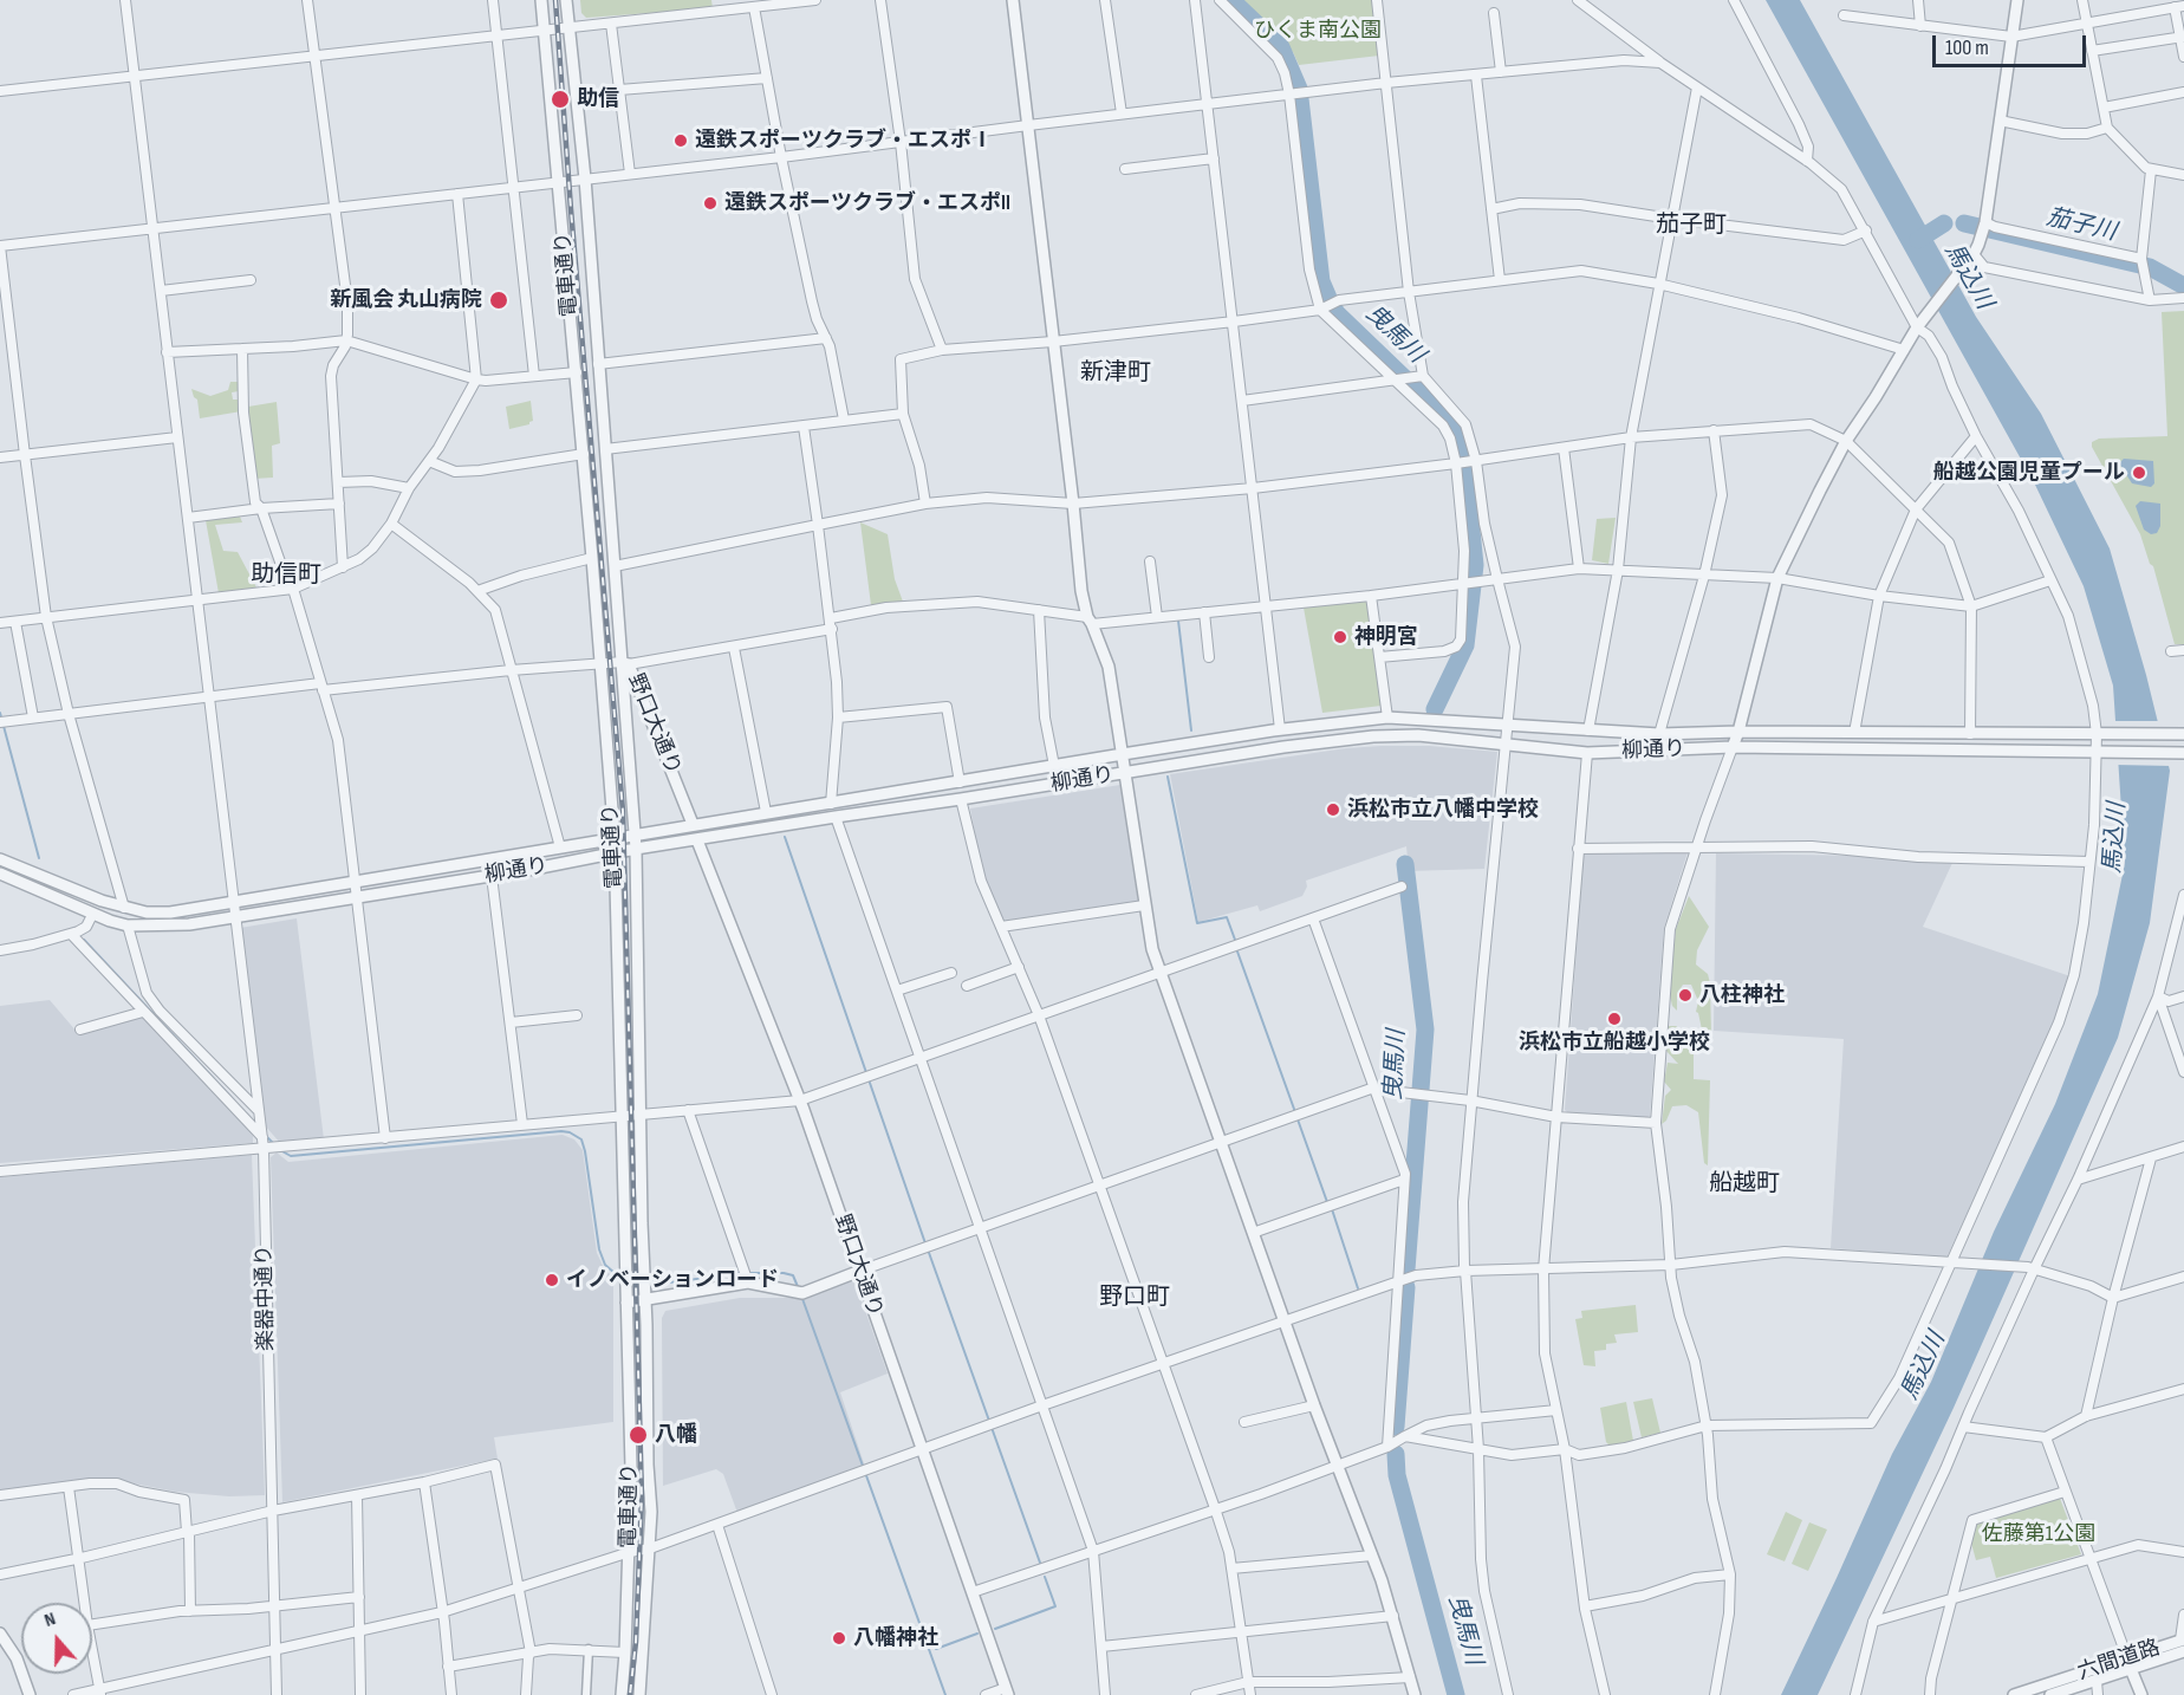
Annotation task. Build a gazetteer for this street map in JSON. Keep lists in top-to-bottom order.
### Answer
{
  "streets": {
    "street": [
      "電車通り",
      "野口大通り",
      "柳通り",
      "楽器中通り",
      "六間道路"
    ]
  },
  "crossings": [
    ["電車通り", "野口大通り"],
    ["電車通り", "柳通り"],
    ["野口大通り", "柳通り"],
    ["柳通り", "楽器中通り"]
  ],
  "districts": [
    "茄子町",
    "新津町",
    "助信町",
    "船越町",
    "野口町"
  ],
  "water": ["茄子川", "馬込川", "曳馬川"],
  "parks": ["ひくま南公園", "佐藤第1公園"],
  "places": [
    "助信",
    "遠鉄スポーツクラブ・エスポⅠ",
    "遠鉄スポーツクラブ・エスポII",
    "新風会 丸山病院",
    "船越公園児童プール",
    "神明宮",
    "浜松市立八幡中学校",
    "八柱神社",
    "浜松市立船越小学校",
    "イノベーションロード",
    "八幡",
    "八幡神社"
  ],
  "scale_bar": "100 m",
  "north": "top"
}
